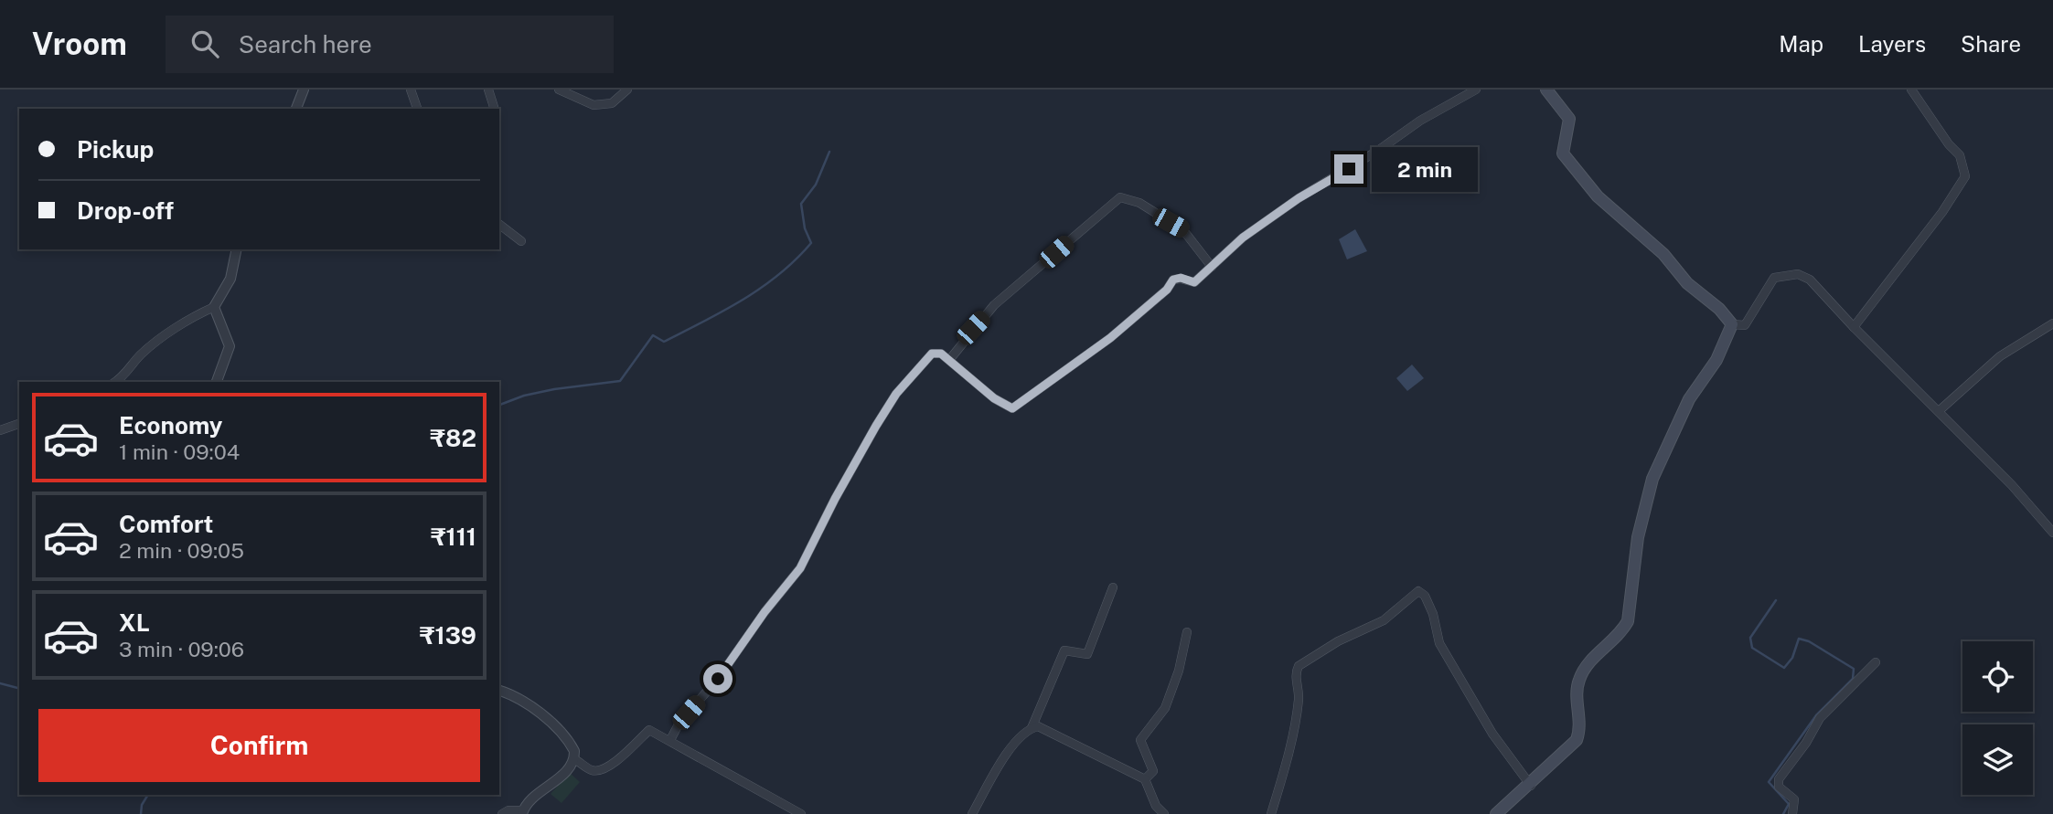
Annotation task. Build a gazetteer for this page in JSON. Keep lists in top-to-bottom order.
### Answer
{
  "page": {
    "header": "Vroom",
    "search": "Search here",
    "nav": ["Map", "Layers", "Share"],
    "banner": ["Pickup", "Drop-off"],
    "bubble": "2 min",
    "list": [
      {
        "name": "Economy",
        "note": "1 min · 09:04",
        "value": "₹82"
      },
      {
        "name": "Comfort",
        "note": "2 min · 09:05",
        "value": "₹111"
      },
      {
        "name": "XL",
        "note": "3 min · 09:06",
        "value": "₹139"
      }
    ],
    "buttons": "Confirm"
  }
}
